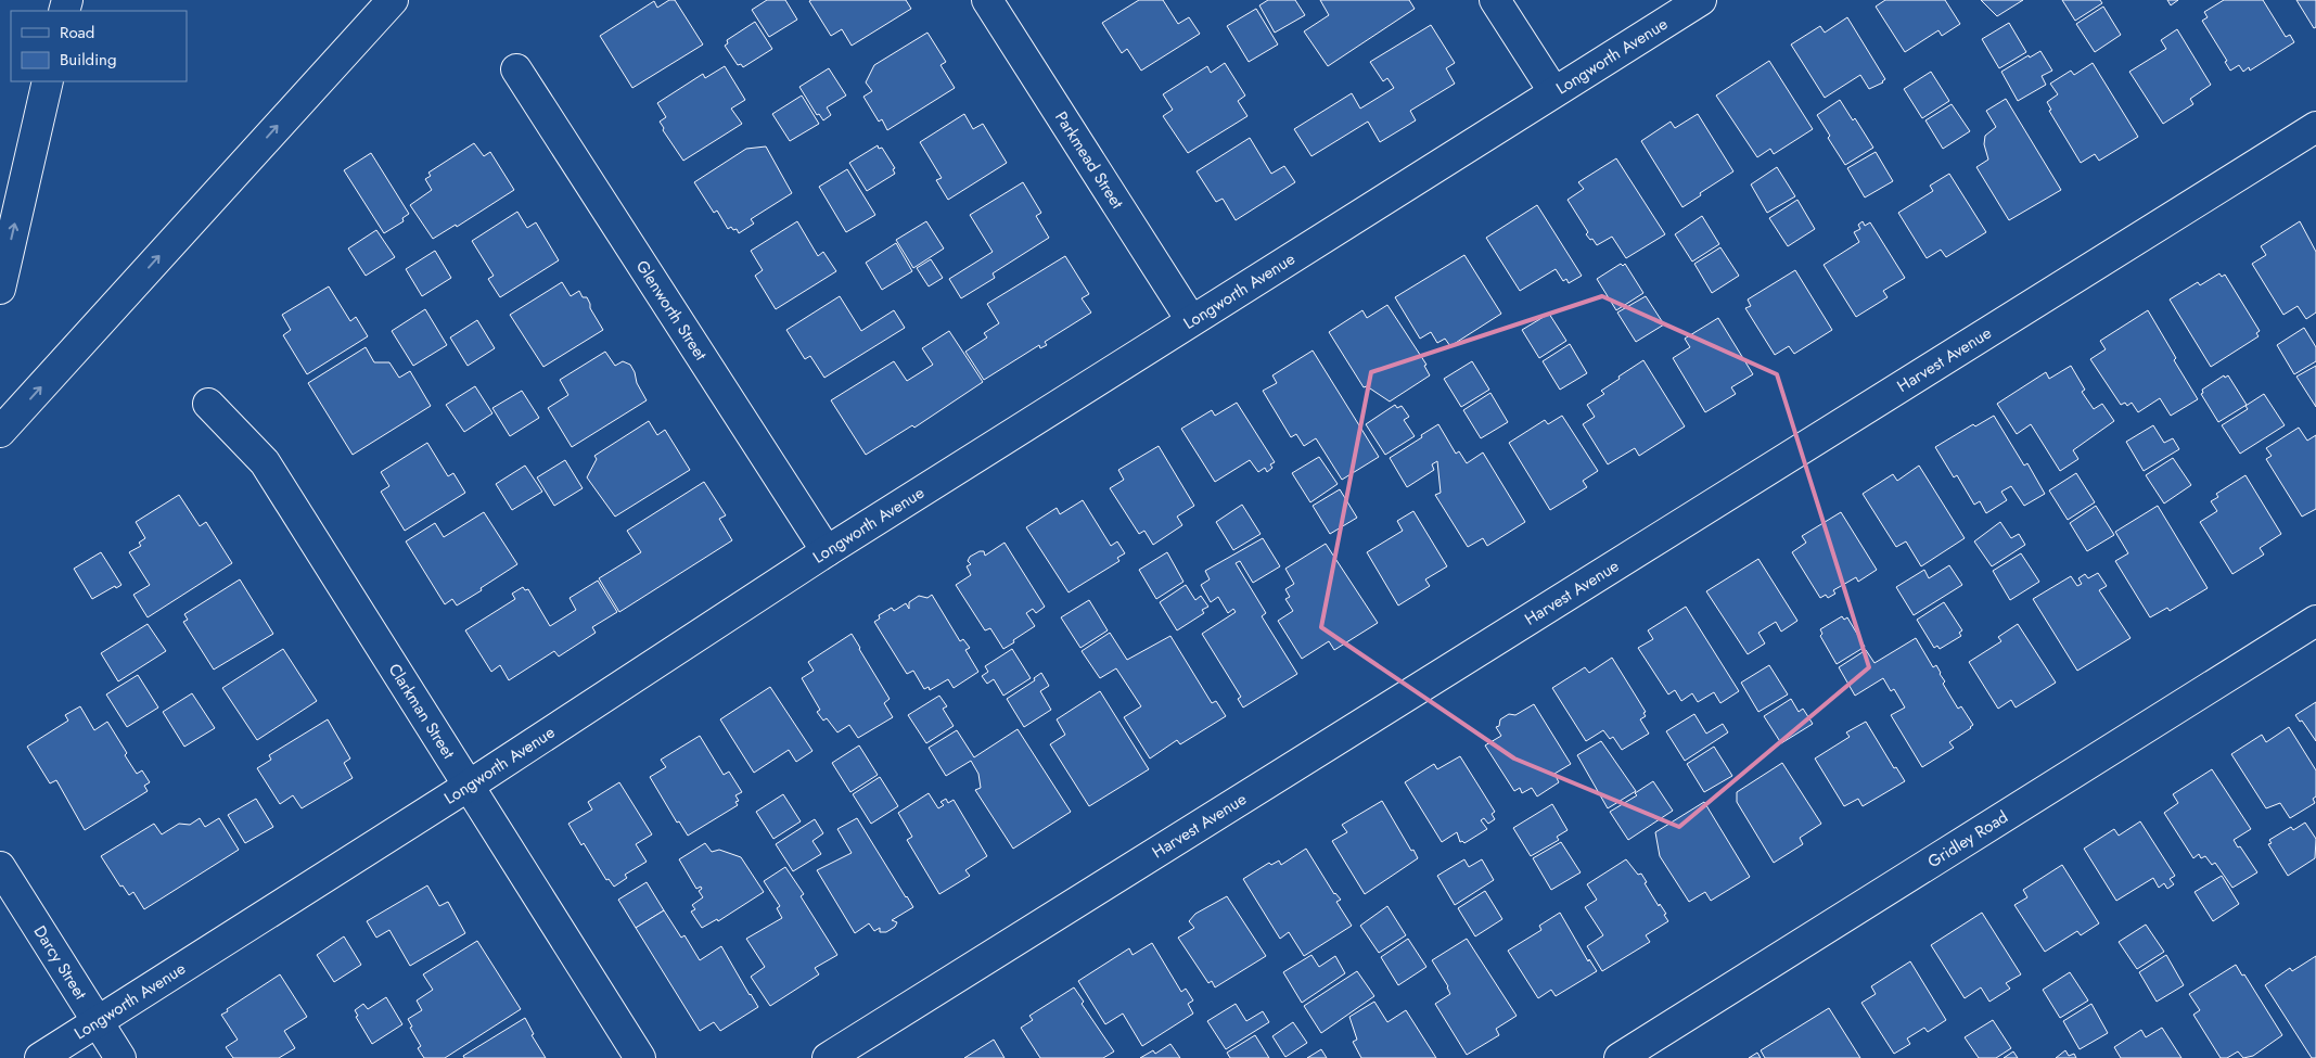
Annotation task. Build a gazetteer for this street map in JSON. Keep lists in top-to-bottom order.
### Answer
{
  "streets": {
    "main road": [
      "Longworth Avenue",
      "Parkmead Street",
      "Glenworth Street",
      "Harvest Avenue",
      "Clarkman Street",
      "Gridley Road",
      "Darcy Street"
    ]
  },
  "crossings": [
    ["Longworth Avenue", "Parkmead Street"],
    ["Longworth Avenue", "Glenworth Street"],
    ["Longworth Avenue", "Clarkman Street"],
    ["Longworth Avenue", "Darcy Street"]
  ],
  "legend": ["Road", "Building"]
}
